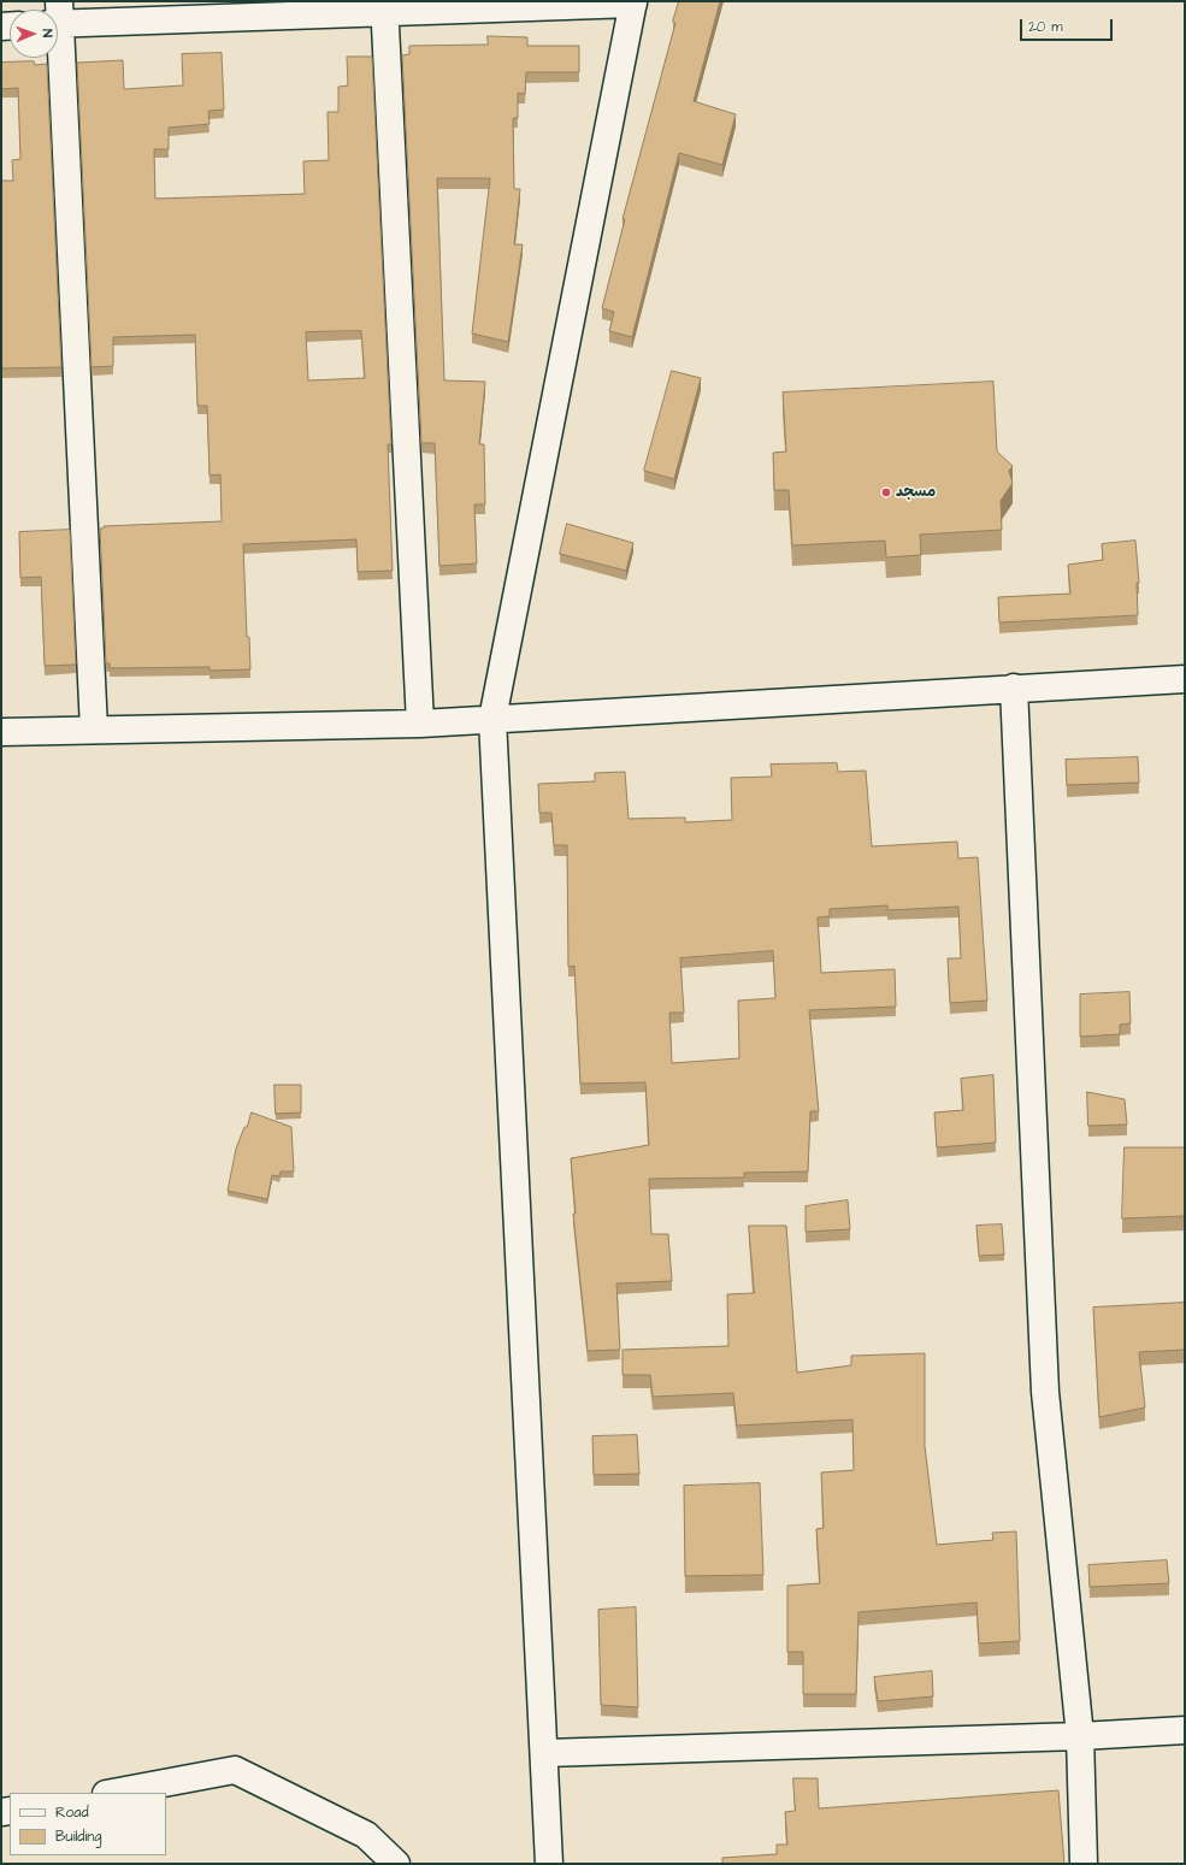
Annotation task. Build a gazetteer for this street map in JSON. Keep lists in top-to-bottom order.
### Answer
{
  "places": ["مسجد"],
  "legend": ["Road", "Building"],
  "scale_bar": "20 m",
  "north": "right"
}
